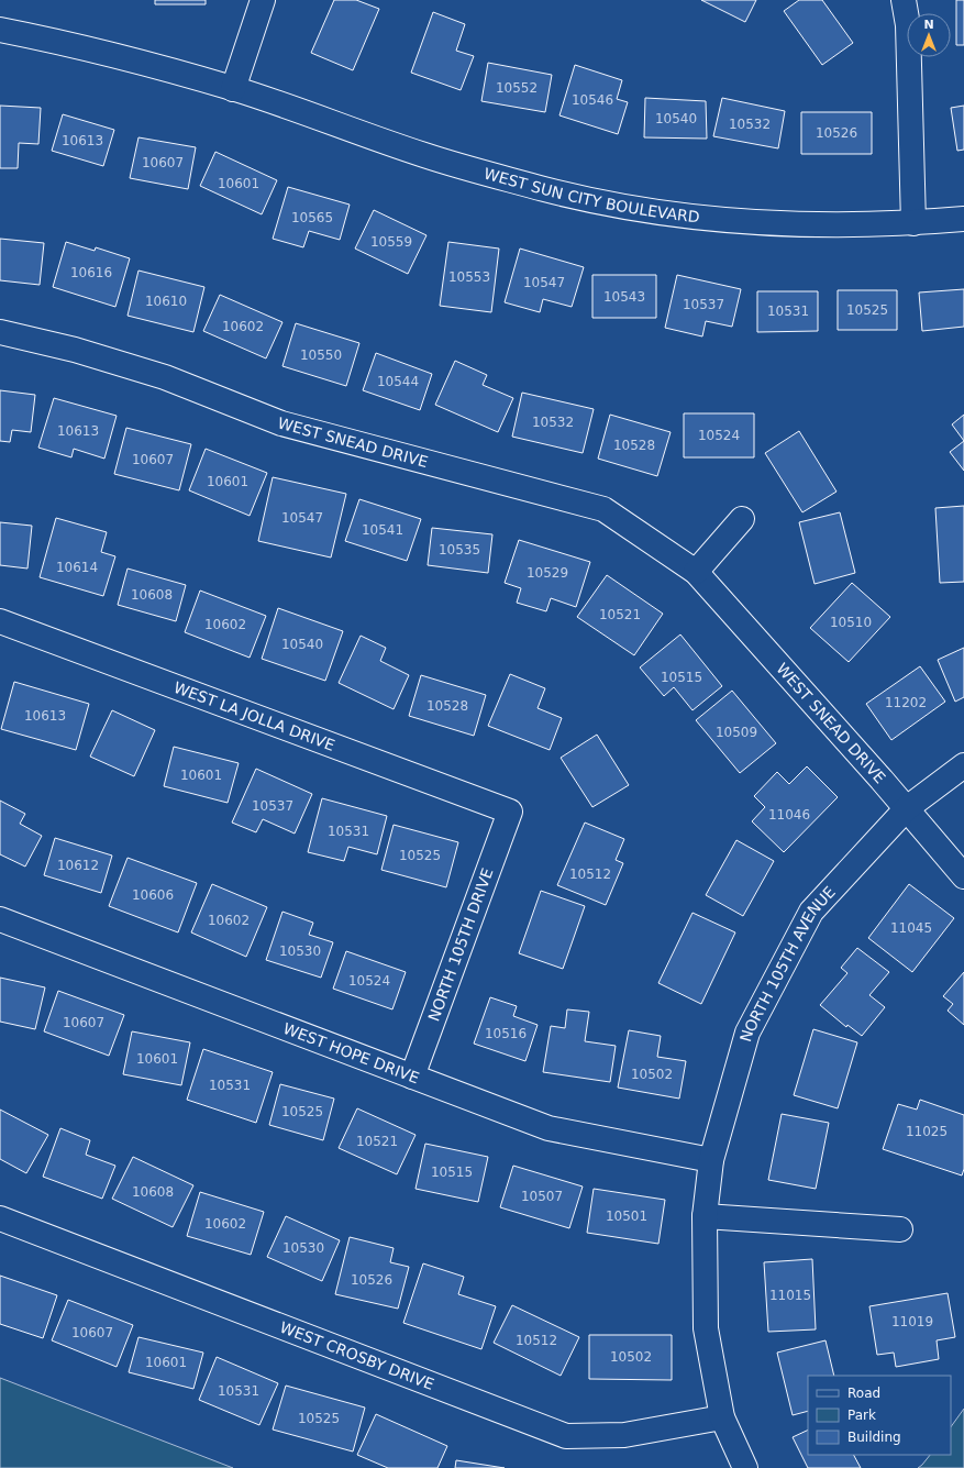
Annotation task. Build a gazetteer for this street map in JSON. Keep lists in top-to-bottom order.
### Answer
{
  "streets": {
    "street": [
      "WEST SUN CITY BOULEVARD",
      "WEST SNEAD DRIVE",
      "WEST LA JOLLA DRIVE",
      "NORTH 105TH DRIVE",
      "NORTH 105TH AVENUE",
      "WEST HOPE DRIVE",
      "WEST CROSBY DRIVE"
    ]
  },
  "crossings": [
    ["WEST SNEAD DRIVE", "NORTH 105TH AVENUE"],
    ["WEST LA JOLLA DRIVE", "NORTH 105TH DRIVE"],
    ["NORTH 105TH DRIVE", "WEST HOPE DRIVE"],
    ["NORTH 105TH AVENUE", "WEST HOPE DRIVE"],
    ["NORTH 105TH AVENUE", "WEST CROSBY DRIVE"]
  ],
  "house_numbers": [
    "10552",
    "10546",
    "10540",
    "10532",
    "10526",
    "10613",
    "10607",
    "10601",
    "10565",
    "10559",
    "10616",
    "10553",
    "10547",
    "10543",
    "10610",
    "10537",
    "10525",
    "10531",
    "10602",
    "10550",
    "10544",
    "10532",
    "10613",
    "10524",
    "10528",
    "10607",
    "10601",
    "10547",
    "10541",
    "10535",
    "10614",
    "10529",
    "10608",
    "10521",
    "10510",
    "10602",
    "10540",
    "10515",
    "11202",
    "10528",
    "10613",
    "10509",
    "10601",
    "10537",
    "11046",
    "10531",
    "10525",
    "10612",
    "10512",
    "10606",
    "10602",
    "11045",
    "10530",
    "10524",
    "10607",
    "10516",
    "10601",
    "10502",
    "10531",
    "10525",
    "11025",
    "10521",
    "10515",
    "10608",
    "10507",
    "10501",
    "10602",
    "10530",
    "10526",
    "11015",
    "11019",
    "10607",
    "10512",
    "10502",
    "10601",
    "10531",
    "10525"
  ],
  "legend": ["Road", "Park", "Building"],
  "north": "top"
}
